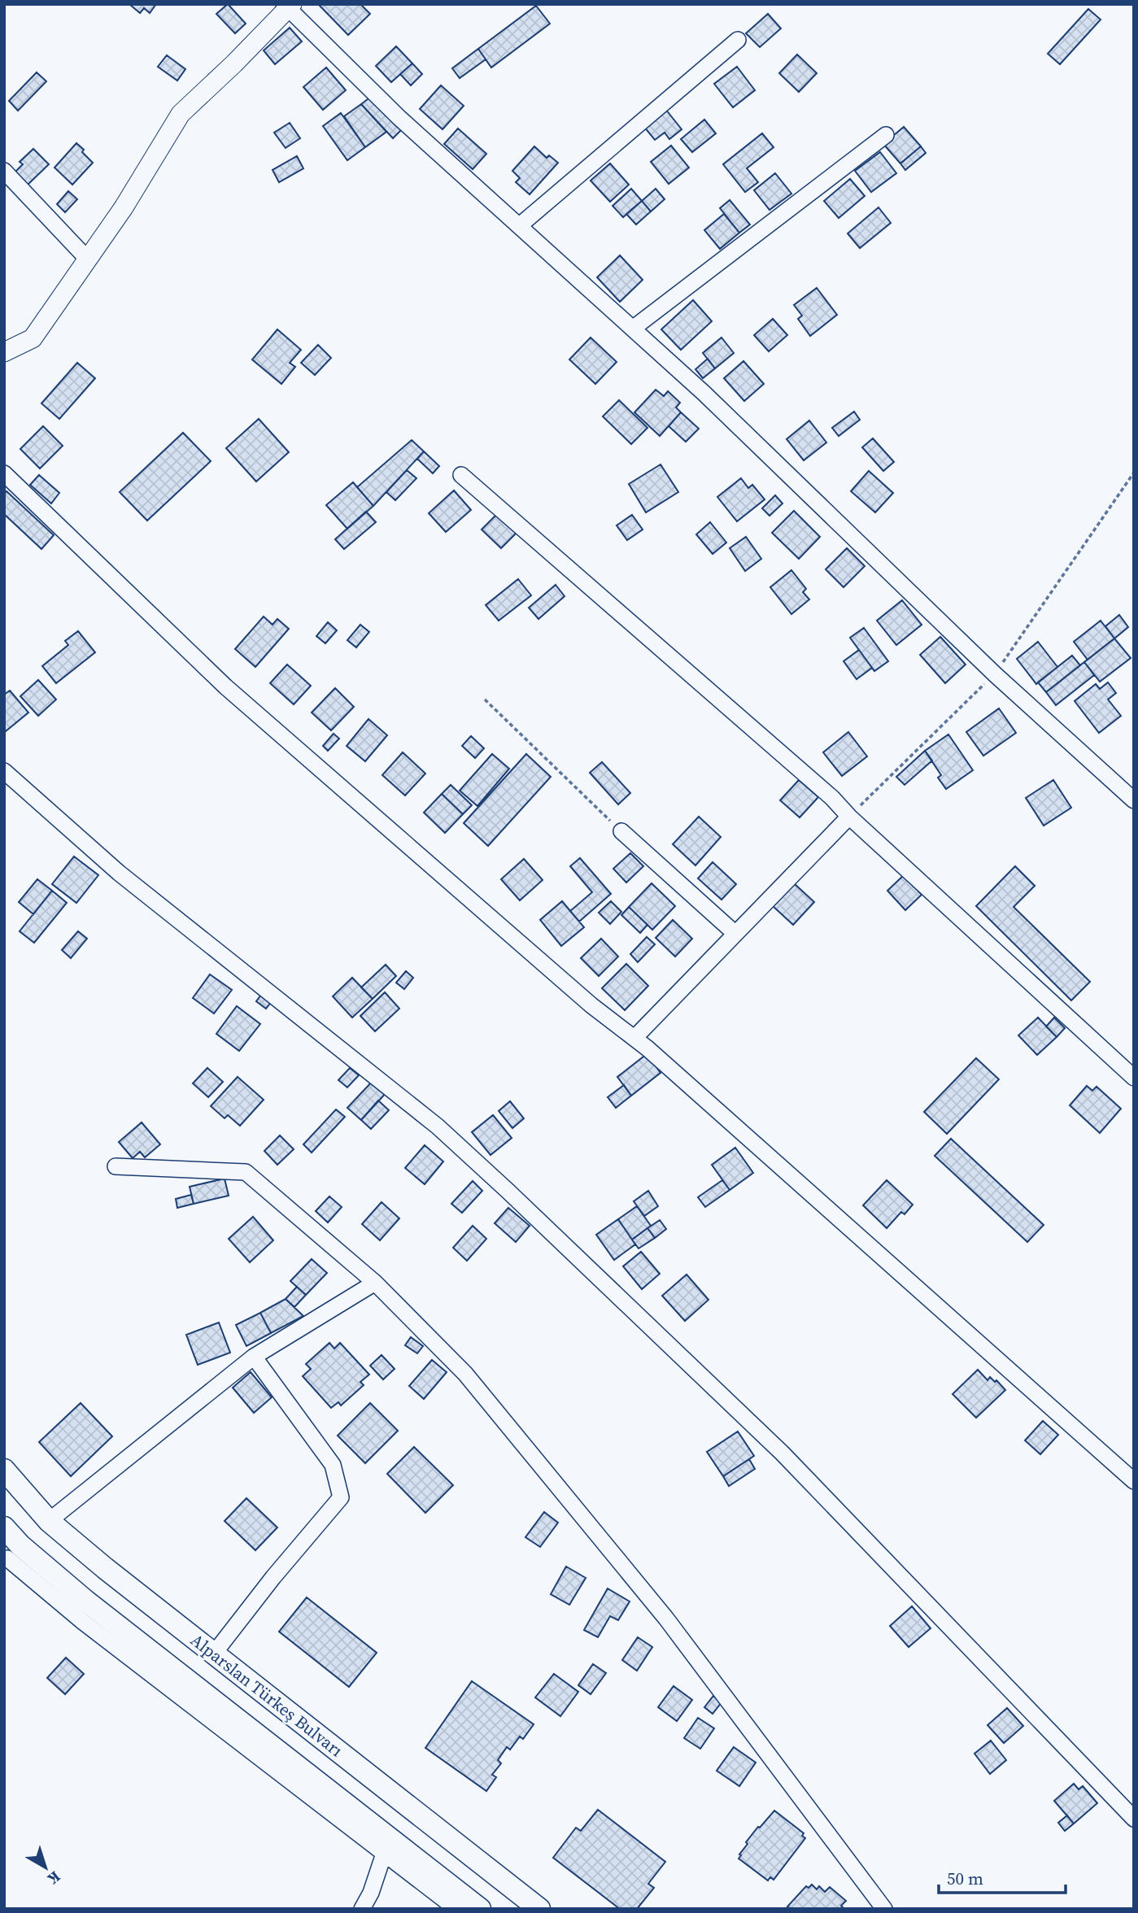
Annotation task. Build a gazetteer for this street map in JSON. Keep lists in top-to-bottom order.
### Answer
{
  "streets": {
    "main road": ["Alparslan Türkeş Bulvarı"]
  },
  "scale_bar": "50 m",
  "north": "bottom right"
}
